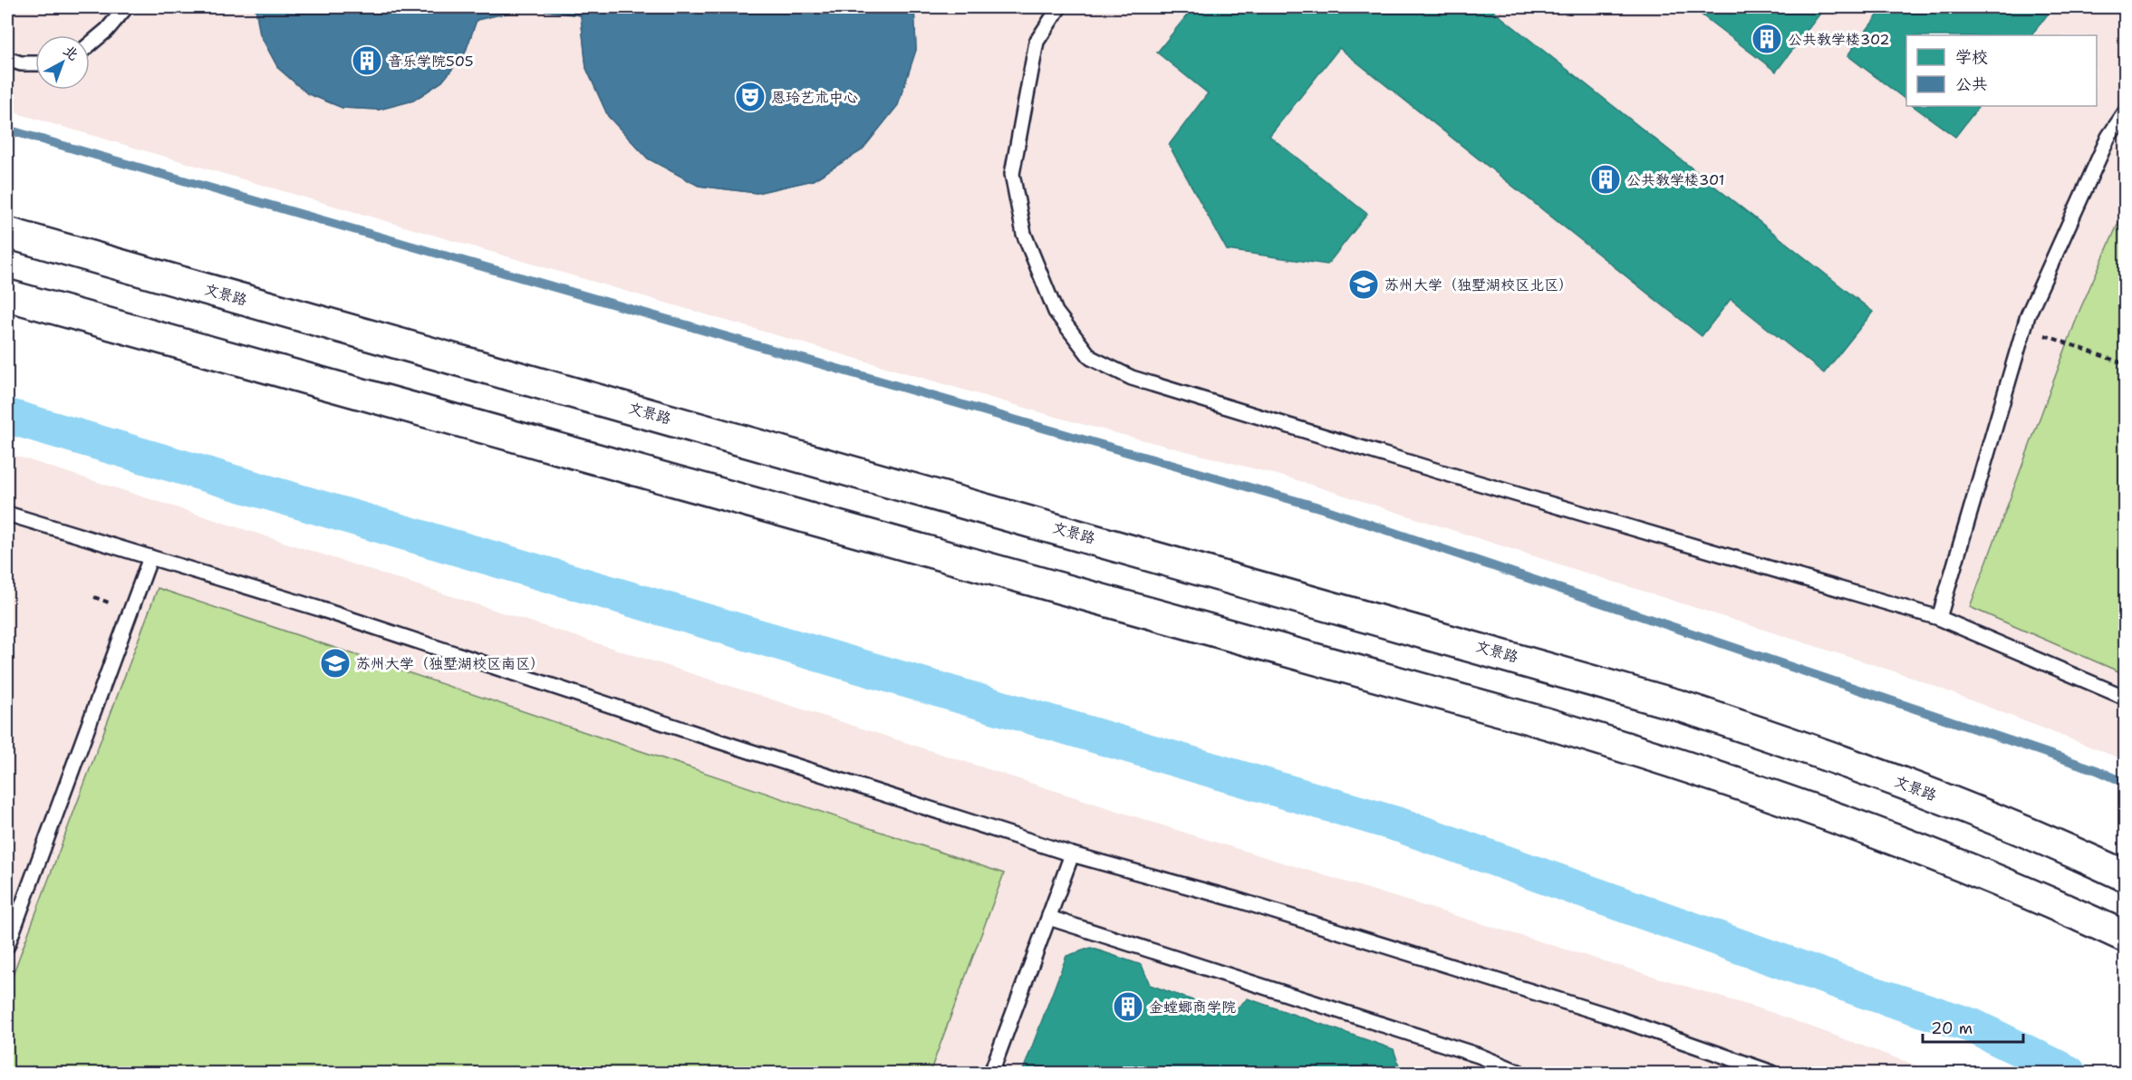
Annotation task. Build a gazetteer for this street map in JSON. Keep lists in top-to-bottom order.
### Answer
{
  "streets": {
    "main road": ["文景路"]
  },
  "places": {
    "building": [
      "公共教学楼302",
      "音乐学院505",
      "公共教学楼301",
      "金螳螂商学院"
    ],
    "theatre": ["恩玲艺术中心"],
    "school or university": ["苏州大学（独墅湖校区北区）", "苏州大学（独墅湖校区南区）"]
  },
  "legend": ["学校", "公共"],
  "scale_bar": "20 m",
  "north": "top right"
}
